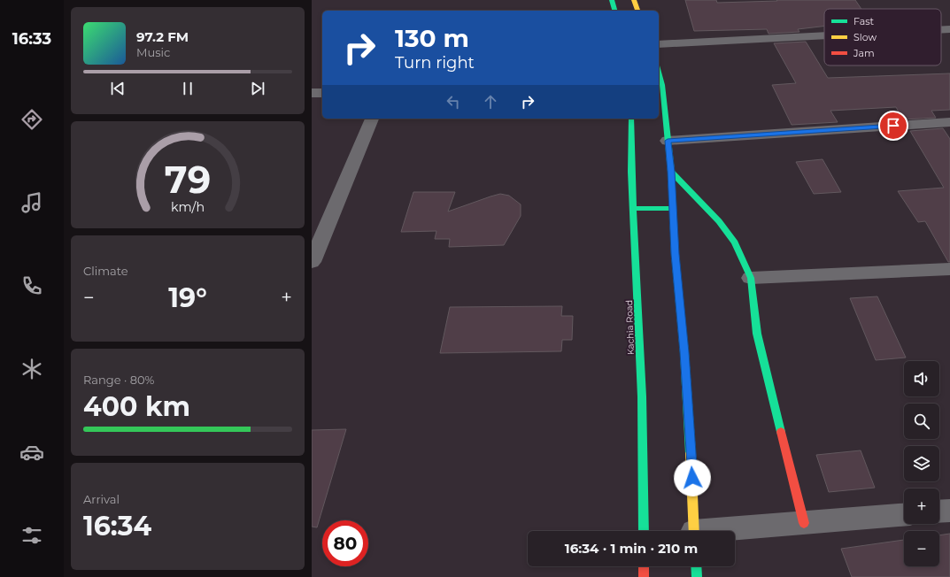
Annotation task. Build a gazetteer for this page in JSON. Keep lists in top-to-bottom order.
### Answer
{
  "streets": {
    "main road": ["Kachia Road"]
  },
  "legend": ["Fast", "Slow", "Jam"],
  "page": {
    "tabs": "16:33",
    "turn": ["130 m", "Turn right"],
    "song": ["97.2 FM", "Music"],
    "tile": [
      "Climate",
      ["Range · 80%", "400 km"],
      ["Arrival", "16:34"]
    ],
    "heat": ["−", "19°", "+"],
    "map_buttons": ["+", "−"],
    "limit": "80",
    "trip": "16:34 · 1 min · 210 m",
    "gauge": ["79", "km/h"]
  }
}
